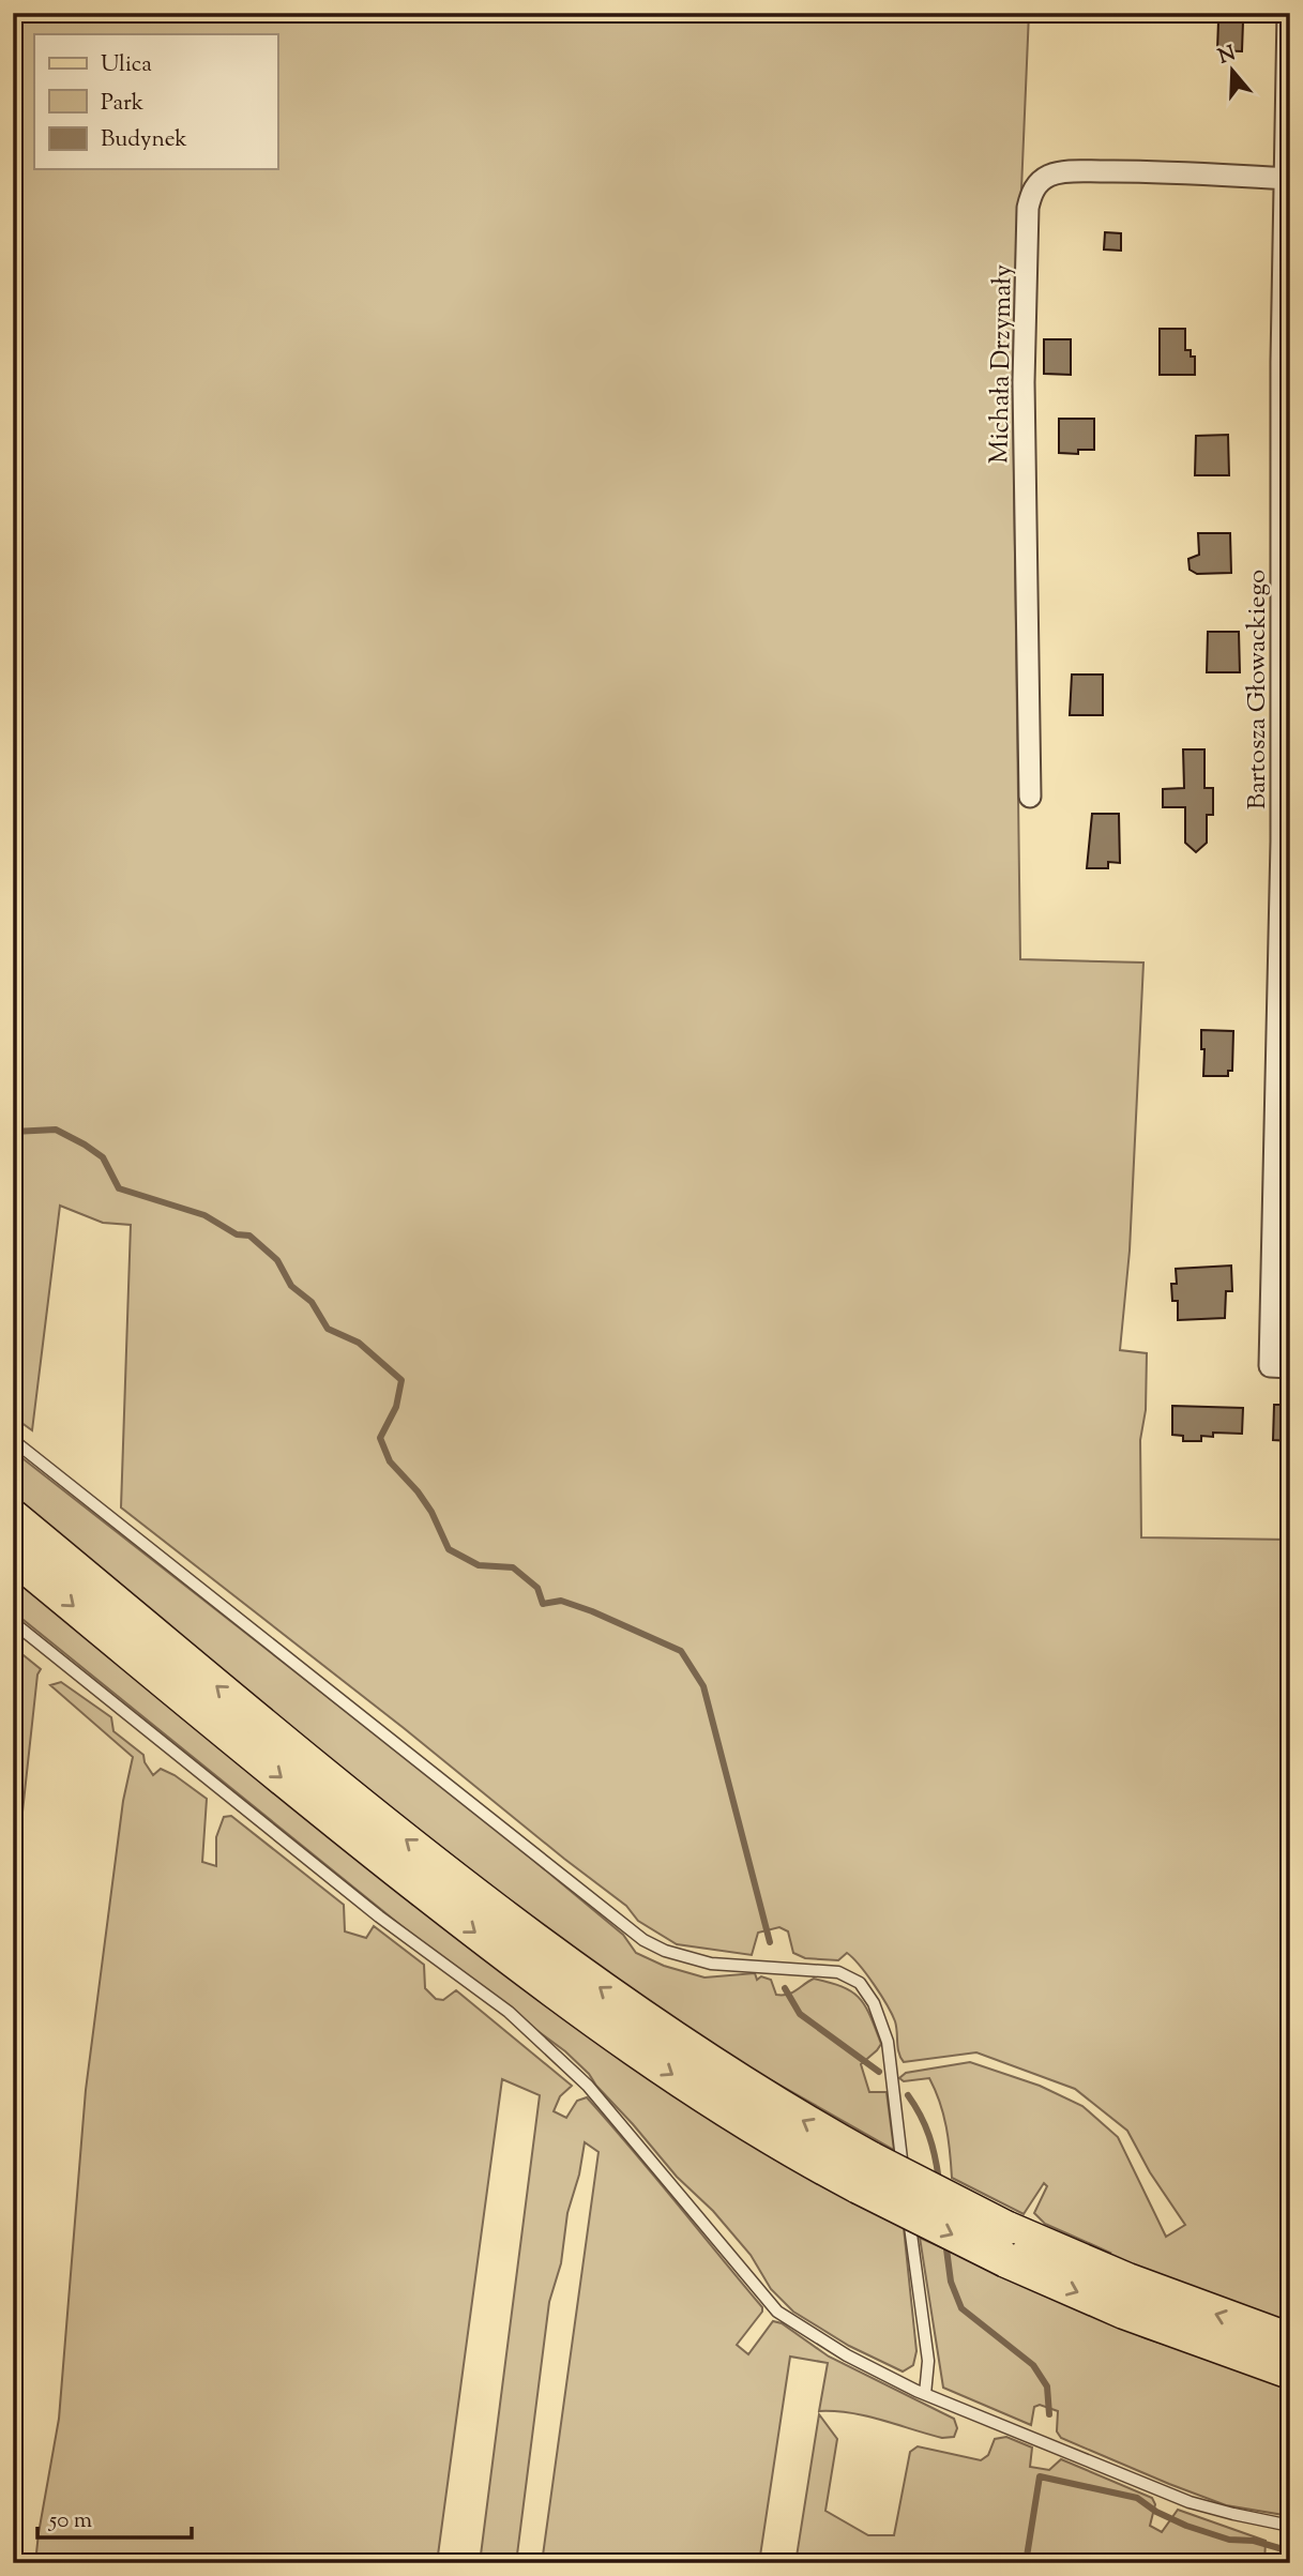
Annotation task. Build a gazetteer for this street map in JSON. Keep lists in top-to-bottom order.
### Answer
{
  "streets": {
    "street": ["Michała Drzymały", "Bartosza Głowackiego"]
  },
  "crossings": [
    ["Michała Drzymały", "Bartosza Głowackiego"]
  ],
  "legend": ["Ulica", "Park", "Budynek"],
  "scale_bar": "50 m",
  "north": "top"
}
